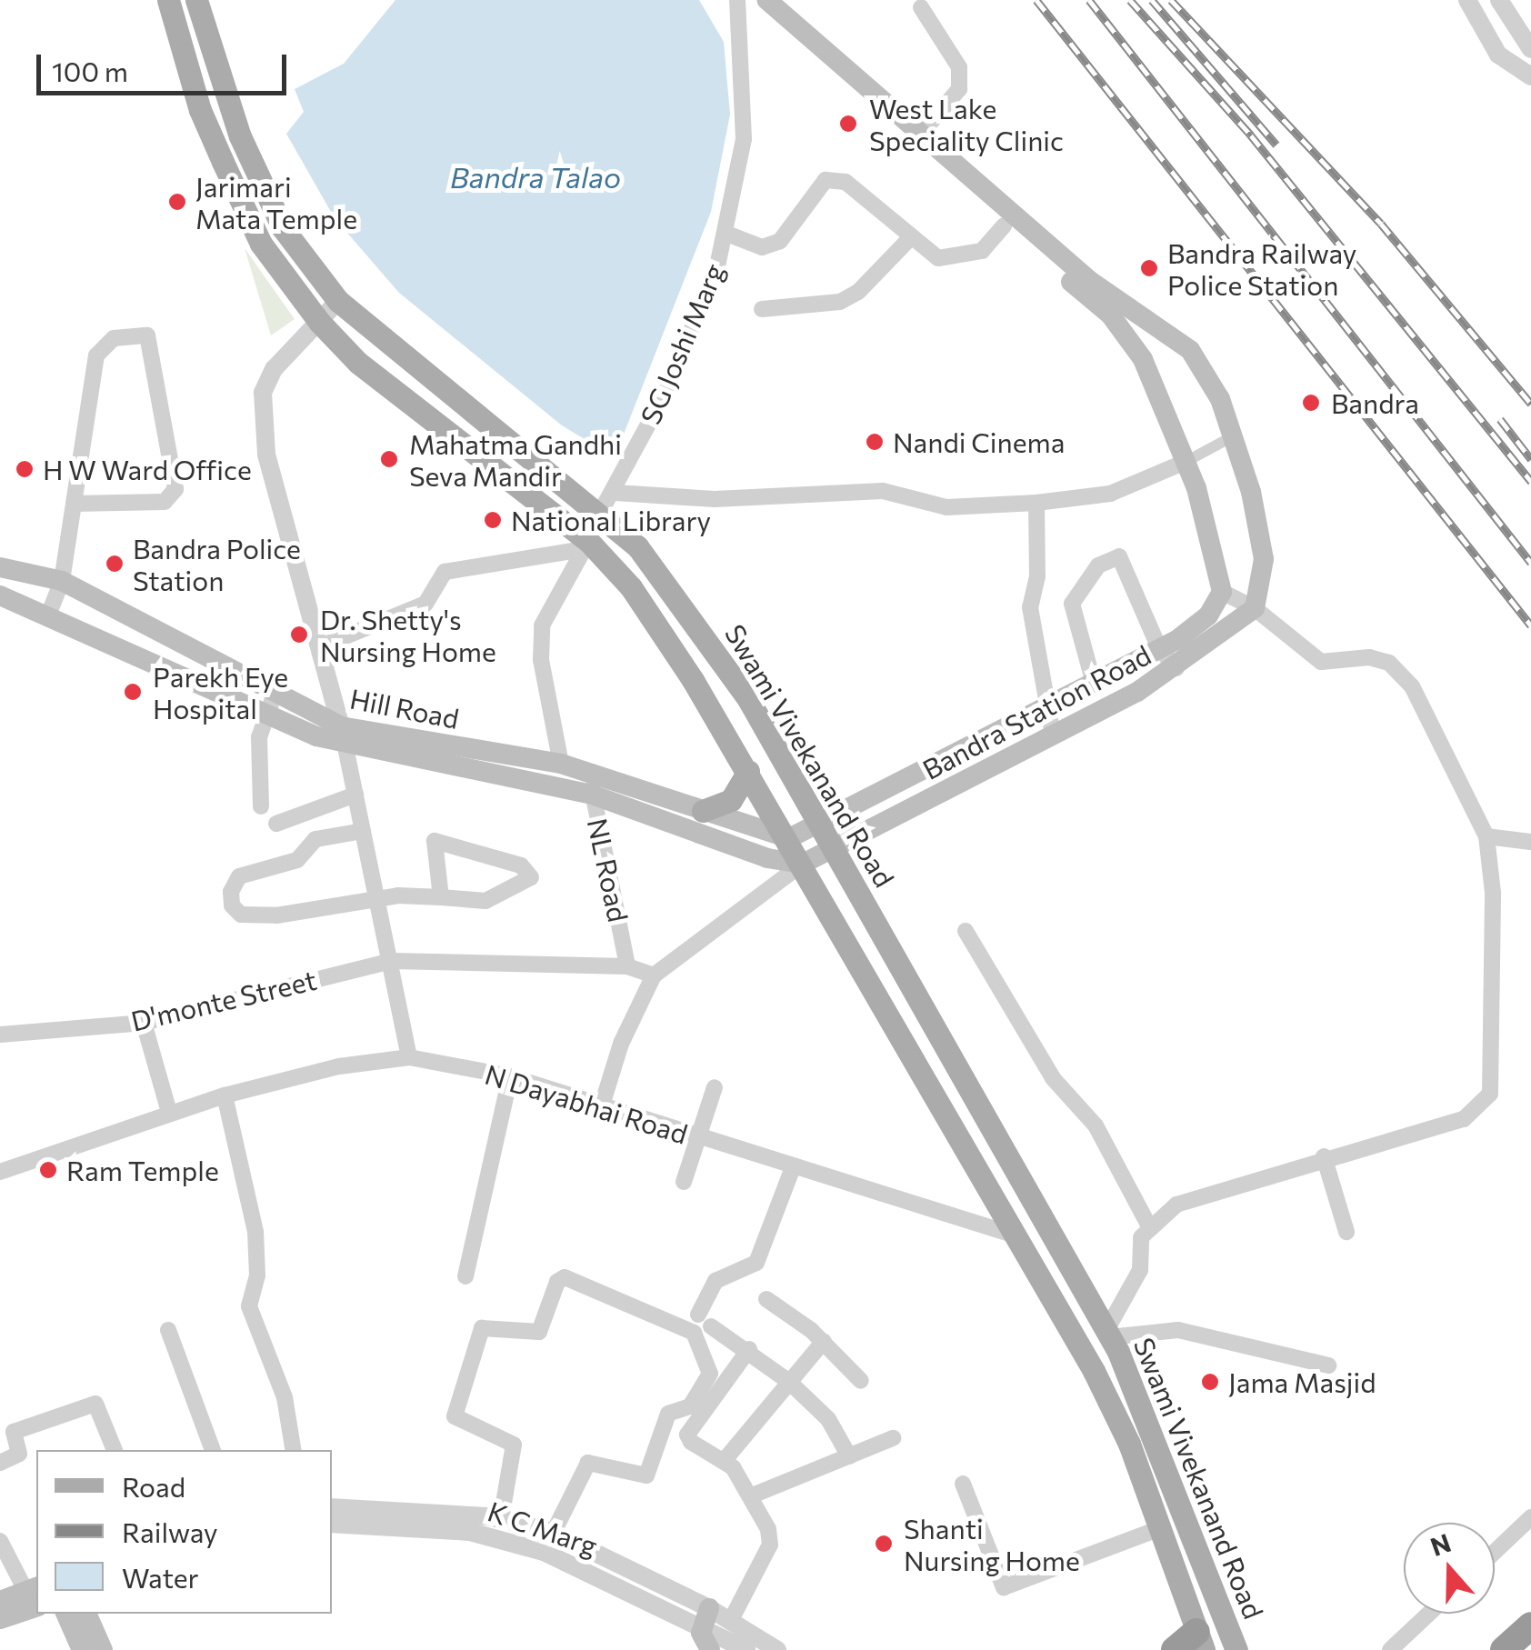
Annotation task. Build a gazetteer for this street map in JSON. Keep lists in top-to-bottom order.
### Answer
{
  "streets": {
    "main road": ["Hill Road", "Bandra Station Road", "Swami Vivekanand Road"],
    "street": [
      "SG Joshi Marg",
      "NL Road",
      "D'monte Street",
      "N Dayabhai Road",
      "K C Marg"
    ]
  },
  "crossings": [
    ["SG Joshi Marg", "Swami Vivekanand Road"],
    ["Hill Road", "Bandra Station Road"],
    ["Hill Road", "Swami Vivekanand Road"],
    ["Hill Road", "NL Road"],
    ["Bandra Station Road", "Swami Vivekanand Road"],
    ["Swami Vivekanand Road", "N Dayabhai Road"],
    ["NL Road", "D'monte Street"]
  ],
  "water": ["Bandra Talao"],
  "places": [
    "West Lake Speciality Clinic",
    "Jarimari Mata Temple",
    "Bandra Railway Police Station",
    "Bandra",
    "Nandi Cinema",
    "Mahatma Gandhi Seva Mandir",
    "H W Ward Office",
    "National Library",
    "Bandra Police Station",
    "Dr. Shetty's Nursing Home",
    "Parekh Eye Hospital",
    "Ram Temple",
    "Jama Masjid",
    "Shanti Nursing Home"
  ],
  "legend": ["Road", "Railway", "Water"],
  "scale_bar": "100 m",
  "north": "top"
}
